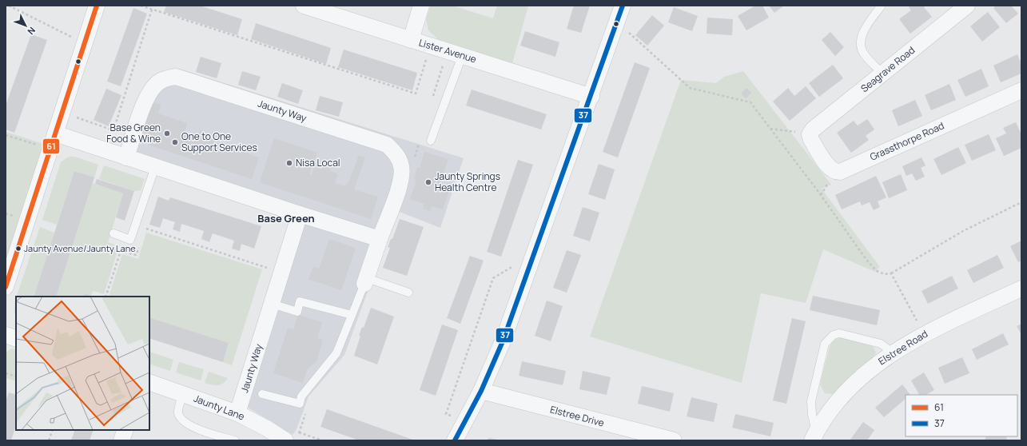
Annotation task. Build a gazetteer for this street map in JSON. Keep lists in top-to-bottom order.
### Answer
{
  "streets": {
    "street": [
      "Lister Avenue",
      "Seagrave Road",
      "Jaunty Way",
      "Grassthorpe Road",
      "Elstree Road",
      "Jaunty Lane",
      "Elstree Drive"
    ]
  },
  "crossings": [
    ["Seagrave Road", "Grassthorpe Road"],
    ["Jaunty Way", "Jaunty Lane"]
  ],
  "districts": ["Base Green"],
  "places": [
    "Base Green Food & Wine",
    "One to One Support Services",
    "Nisa Local",
    "Jaunty Springs Health Centre",
    "Jaunty Avenue/Jaunty Lane"
  ],
  "lines": ["transit line 61", "transit line 37"],
  "legend": ["61", "37"],
  "north": "bottom right"
}
